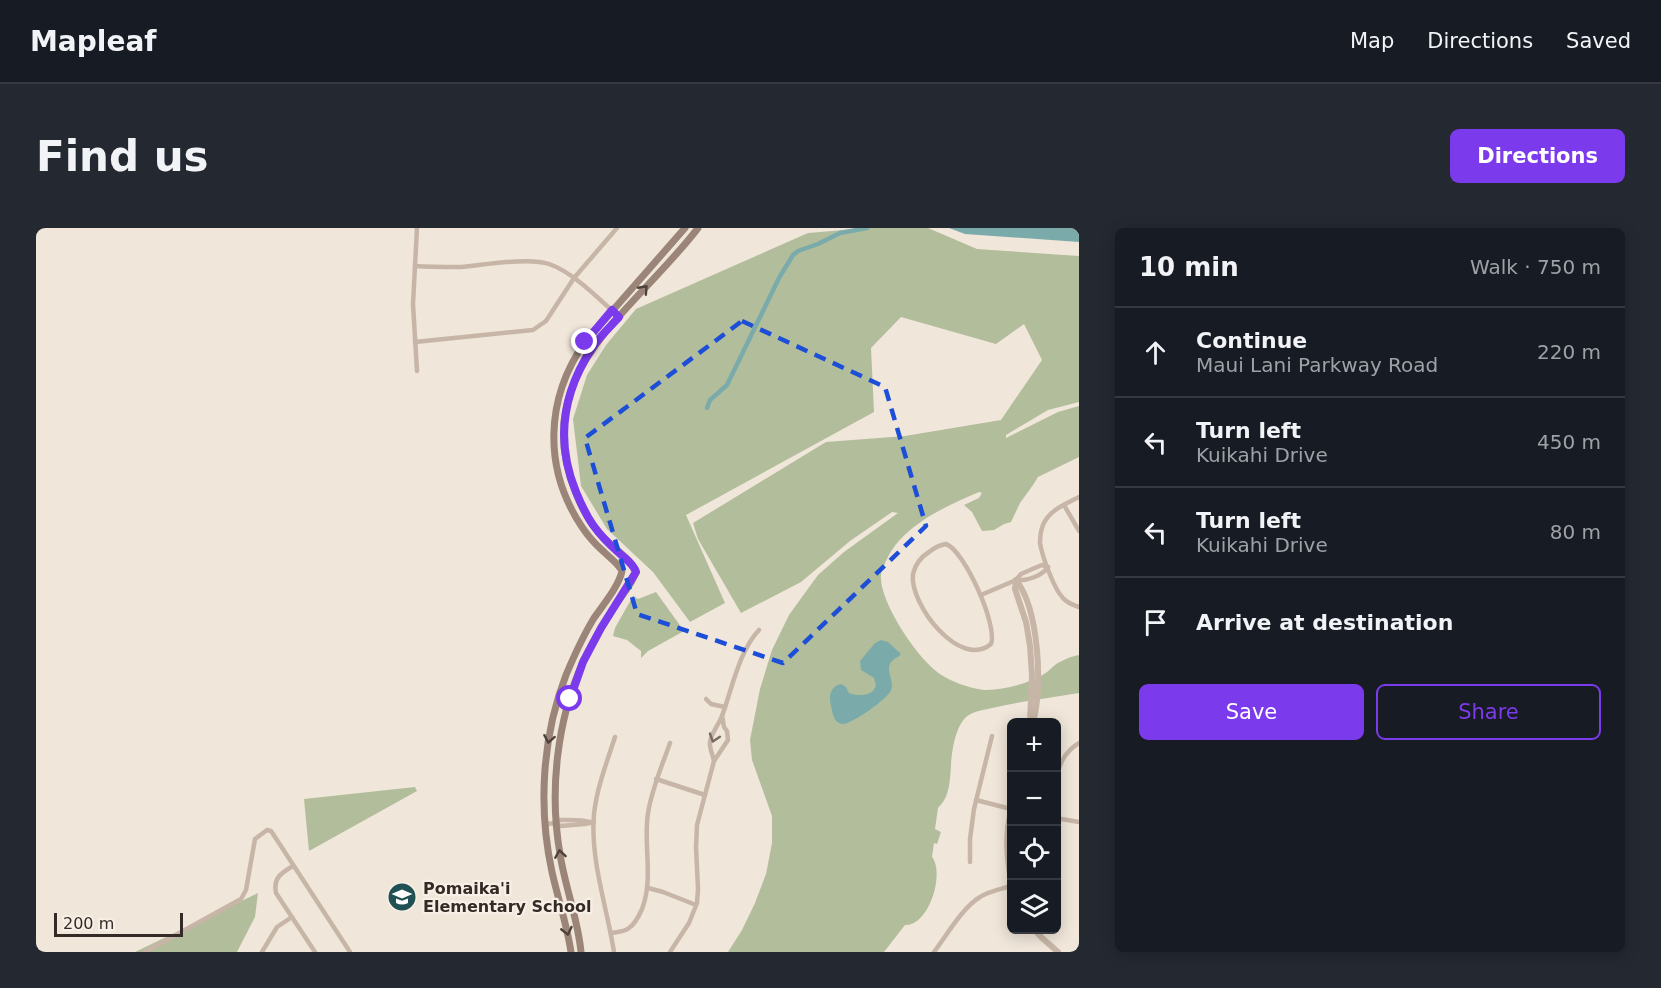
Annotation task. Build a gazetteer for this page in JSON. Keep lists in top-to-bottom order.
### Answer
{
  "places": {
    "school or university": ["Pomaika'i Elementary School"]
  },
  "scale_bar": "200 m",
  "page": {
    "header": "Mapleaf",
    "nav": ["Map", "Directions", "Saved"],
    "buttons": [
      "Directions",
      ["Save", "Share"]
    ],
    "title": "Find us",
    "heading": ["10 min", "Walk · 750 m"],
    "list": [
      ["Continue", "Maui Lani Parkway Road", "220 m"],
      ["Turn left", "Kuikahi Drive", "450 m"],
      ["Turn left", "Kuikahi Drive", "80 m"],
      "Arrive at destination"
    ],
    "map_buttons": ["+", "−"],
    "scale": "200 m"
  }
}
